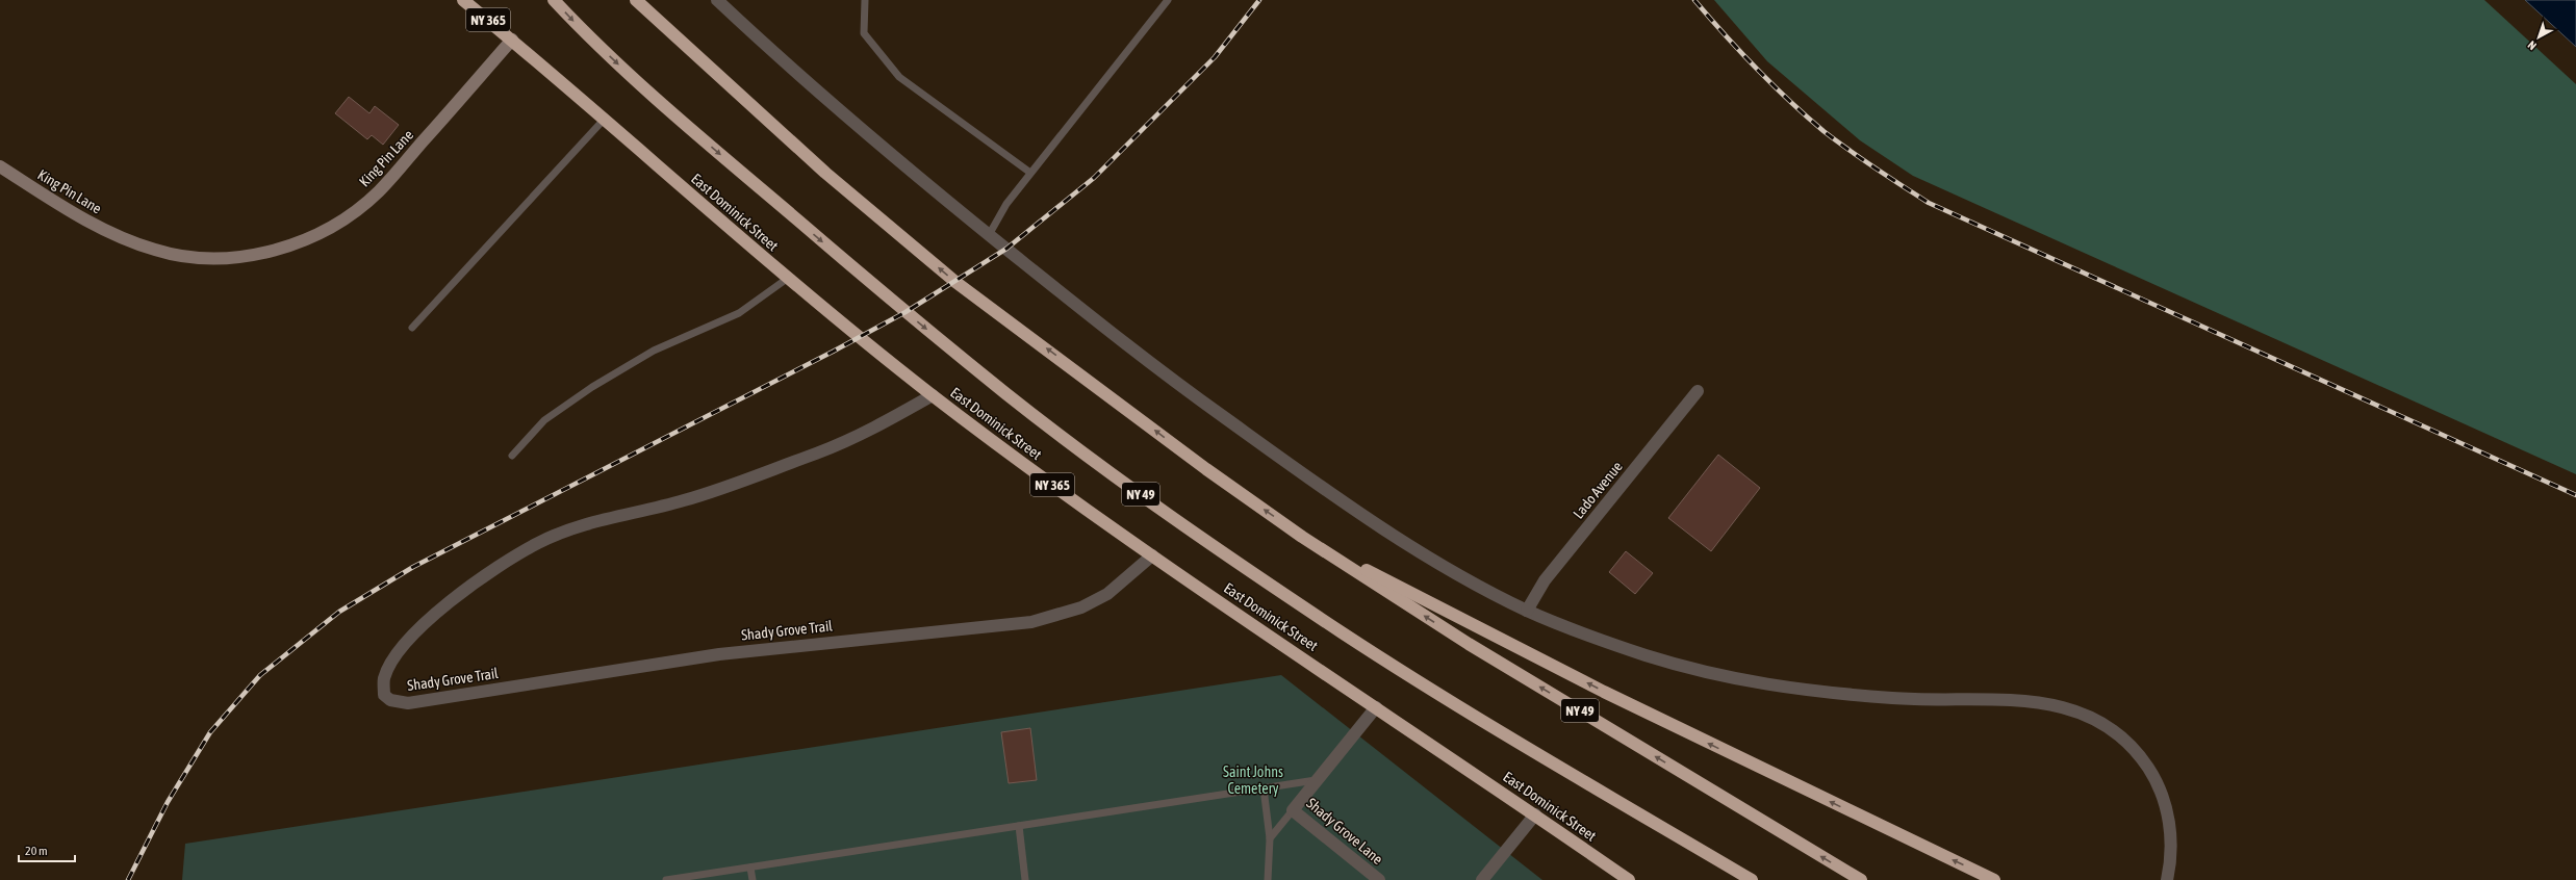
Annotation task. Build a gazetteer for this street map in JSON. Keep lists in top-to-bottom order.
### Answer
{
  "streets": {
    "highway": ["NY 365", "East Dominick Street", "NY 49"],
    "main road": ["King Pin Lane"],
    "street": ["Lado Avenue", "Shady Grove Trail", "Shady Grove Lane"]
  },
  "crossings": [
    ["King Pin Lane", "East Dominick Street"],
    ["East Dominick Street", "Shady Grove Trail"],
    ["East Dominick Street", "Shady Grove Lane"]
  ],
  "parks": ["Saint Johns Cemetery"],
  "scale_bar": "20 m",
  "north": "bottom left"
}
